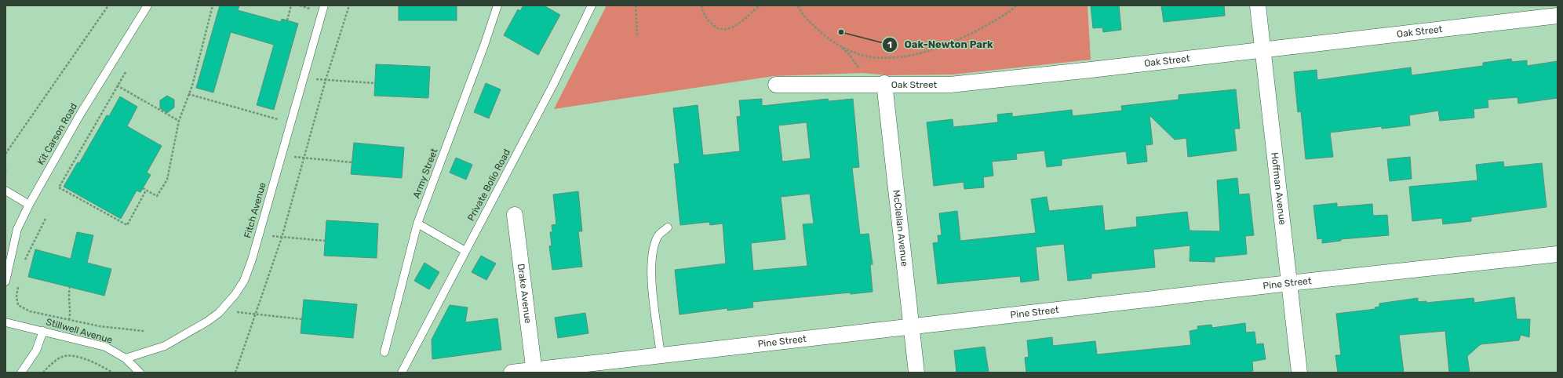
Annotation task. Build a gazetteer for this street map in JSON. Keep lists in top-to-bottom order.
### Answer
{
  "streets": {
    "street": [
      "Oak Street",
      "Hoffman Avenue",
      "McClellan Avenue",
      "Pine Street",
      "Drake Avenue"
    ],
    "lane": [
      "Kit Carson Road",
      "Army Street",
      "Private Bolio Road",
      "Fitch Avenue",
      "Stillwell Avenue"
    ]
  },
  "crossings": [
    ["Oak Street", "Hoffman Avenue"],
    ["Oak Street", "McClellan Avenue"],
    ["Hoffman Avenue", "Pine Street"],
    ["Fitch Avenue", "Stillwell Avenue"],
    ["McClellan Avenue", "Pine Street"],
    ["Pine Street", "Drake Avenue"]
  ],
  "places": ["Oak-Newton Park"]
}
